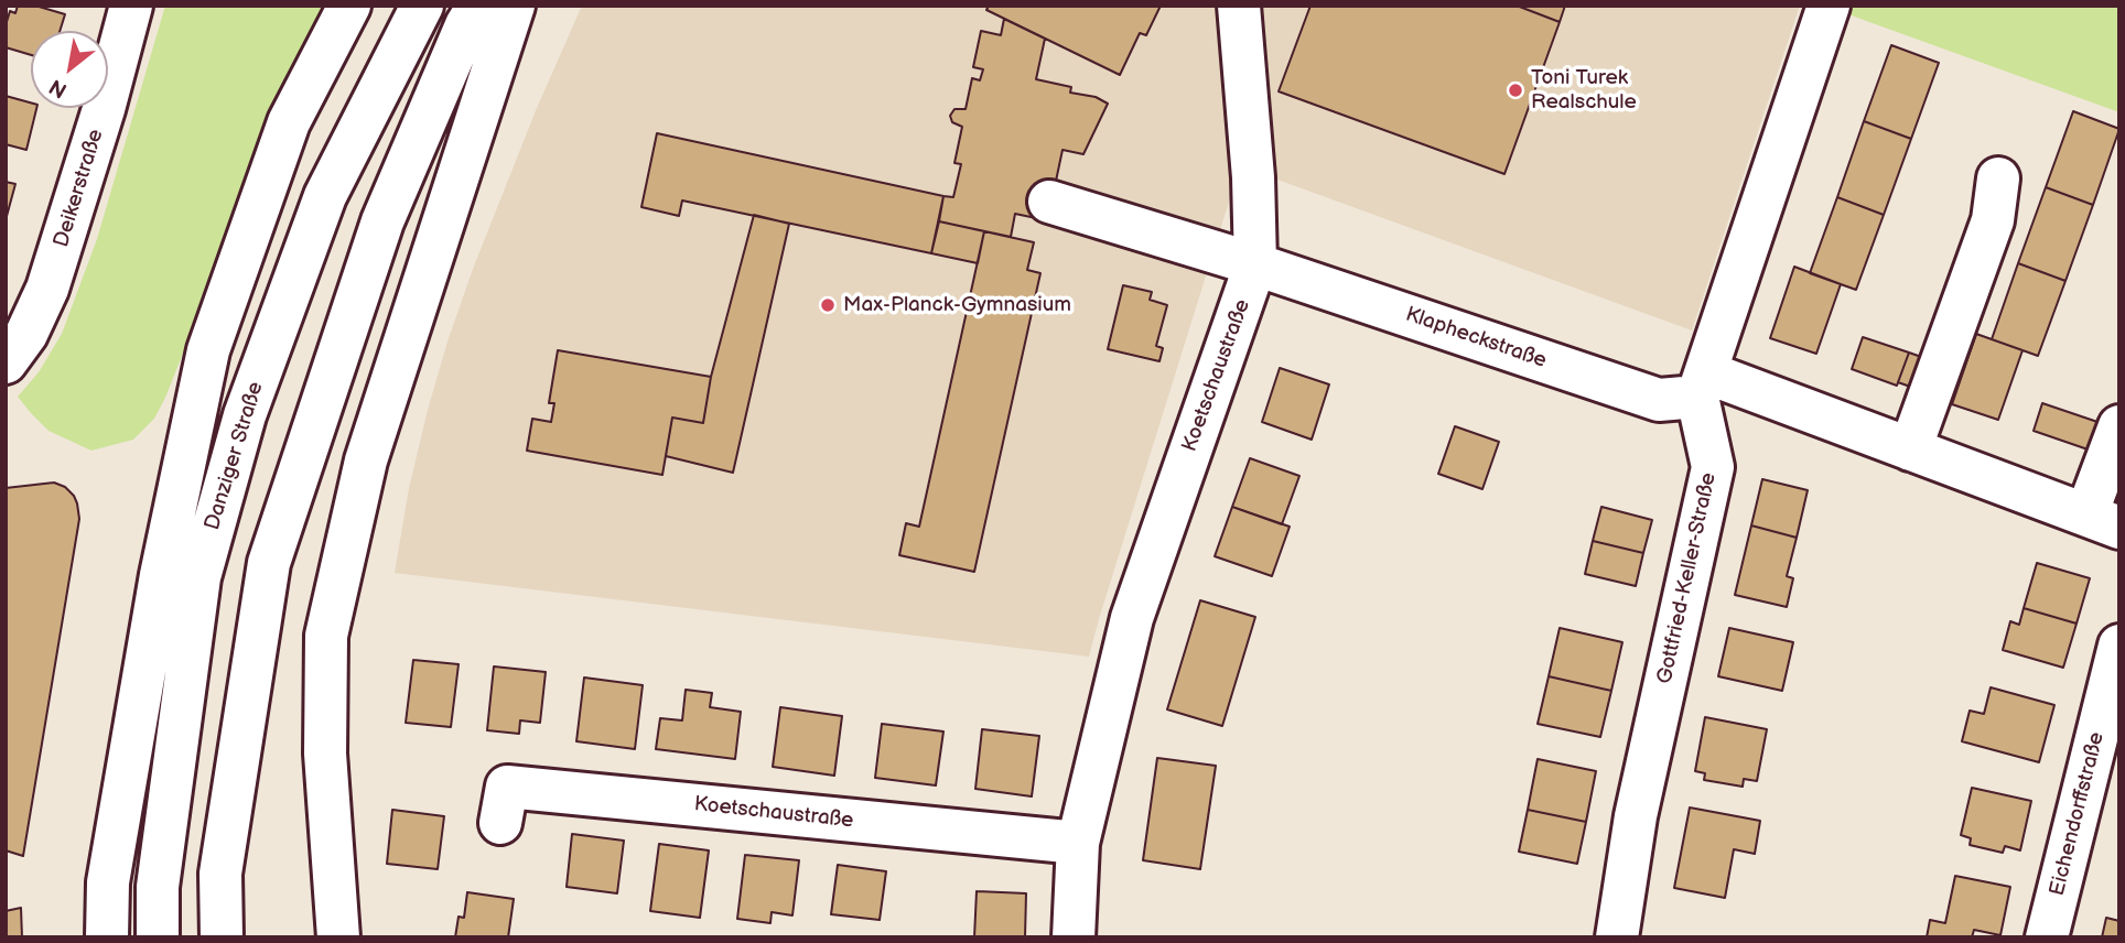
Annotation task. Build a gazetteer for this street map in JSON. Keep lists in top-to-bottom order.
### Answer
{
  "streets": {
    "main road": [
      "Deikerstraße",
      "Klapheckstraße",
      "Koetschaustraße",
      "Danziger Straße",
      "Gottfried-Keller-Straße",
      "Eichendorffstraße"
    ]
  },
  "crossings": [
    ["Klapheckstraße", "Koetschaustraße"],
    ["Klapheckstraße", "Gottfried-Keller-Straße"]
  ],
  "places": ["Toni Turek Realschule", "Max-Planck-Gymnasium"],
  "north": "bottom left"
}
